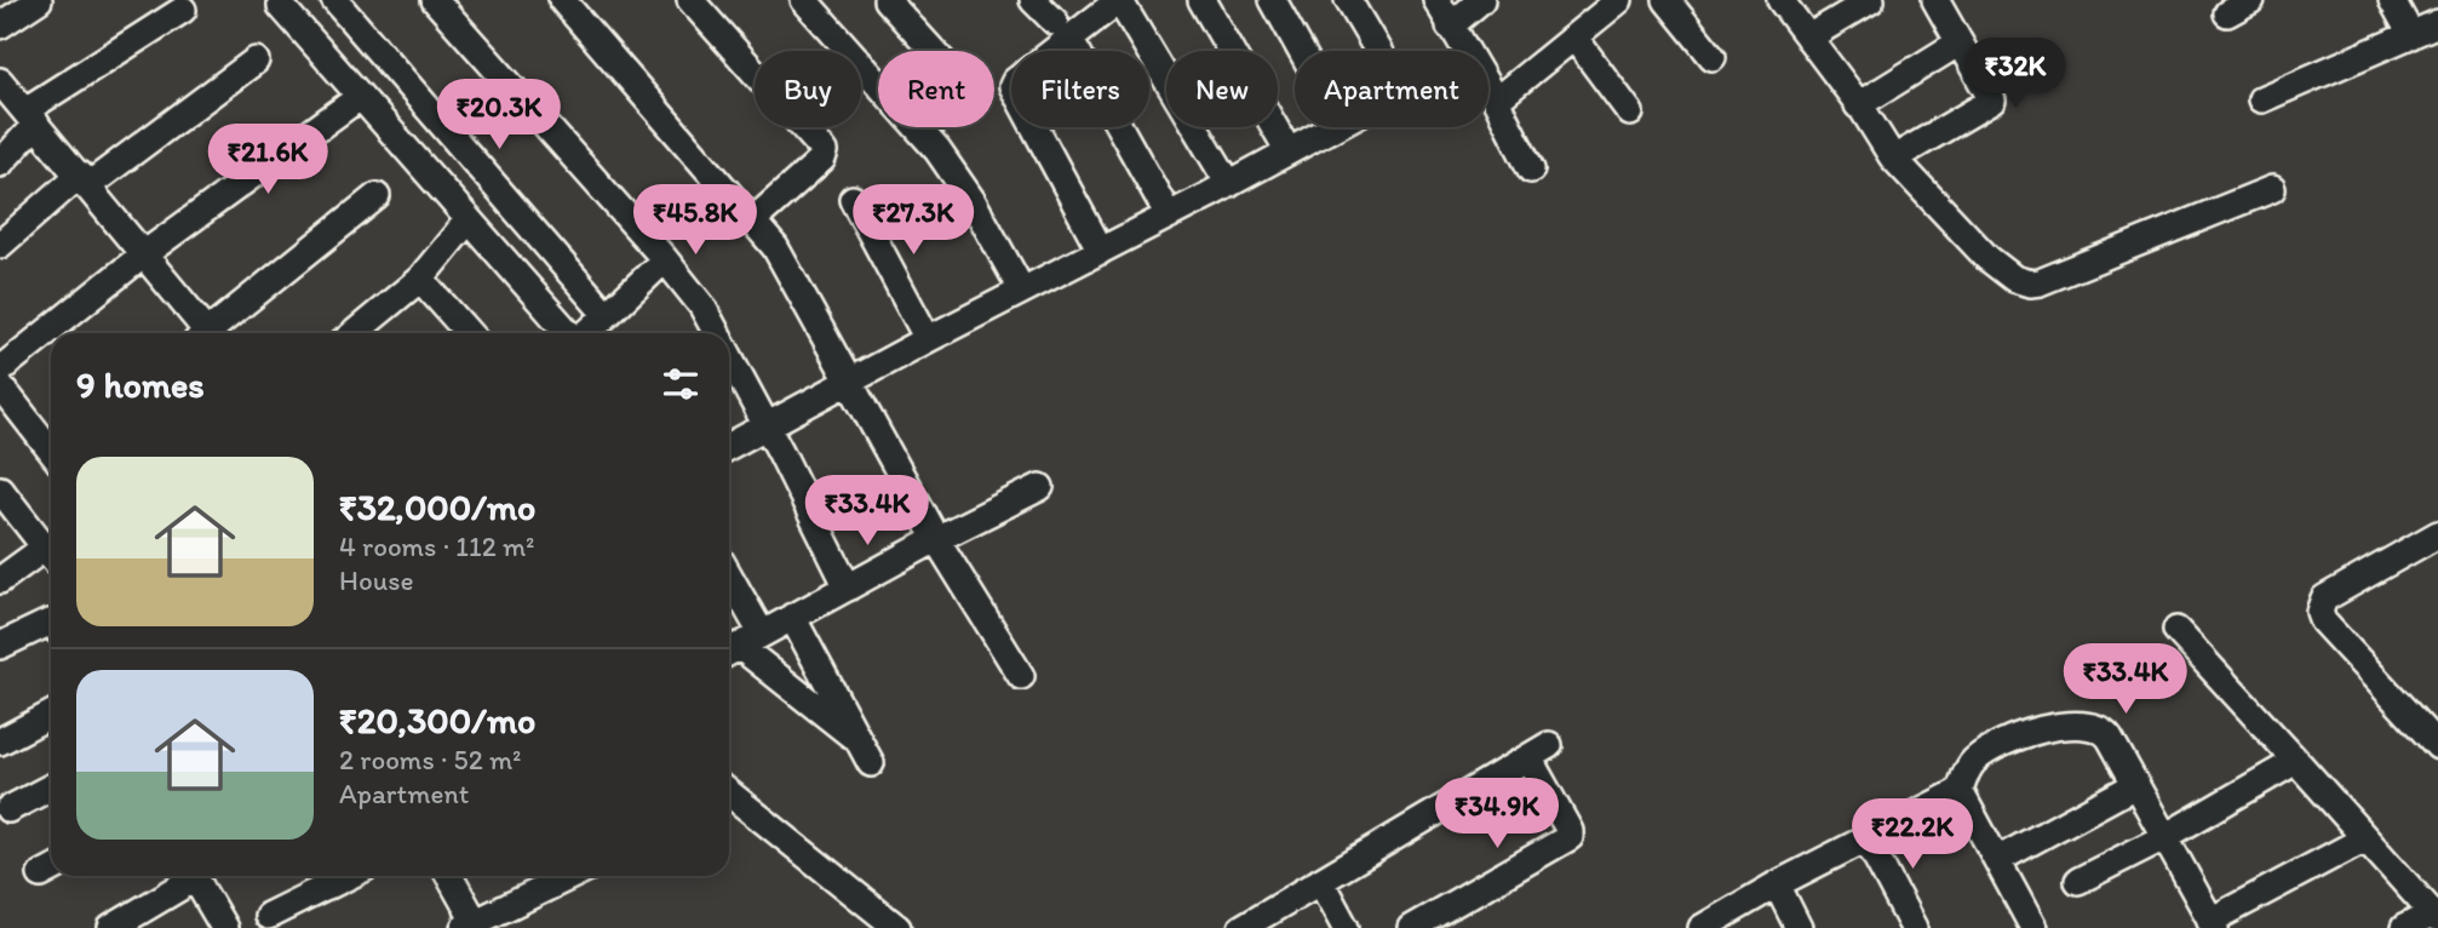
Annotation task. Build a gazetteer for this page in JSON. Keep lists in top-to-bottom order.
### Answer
{
  "page": {
    "price": [
      "₹32K",
      "₹20.3K",
      "₹21.6K",
      "₹45.8K",
      "₹27.3K",
      "₹33.4K",
      "₹33.4K",
      "₹34.9K",
      "₹22.2K"
    ],
    "chip": [
      "Buy",
      "Rent",
      "Filters",
      "New",
      "Apartment"
    ],
    "heading": "9 homes",
    "list": [
      {
        "name": "₹32,000/mo",
        "note": "4 rooms · 112 m² · House"
      },
      {
        "name": "₹20,300/mo",
        "note": "2 rooms · 52 m² · Apartment"
      }
    ]
  }
}
